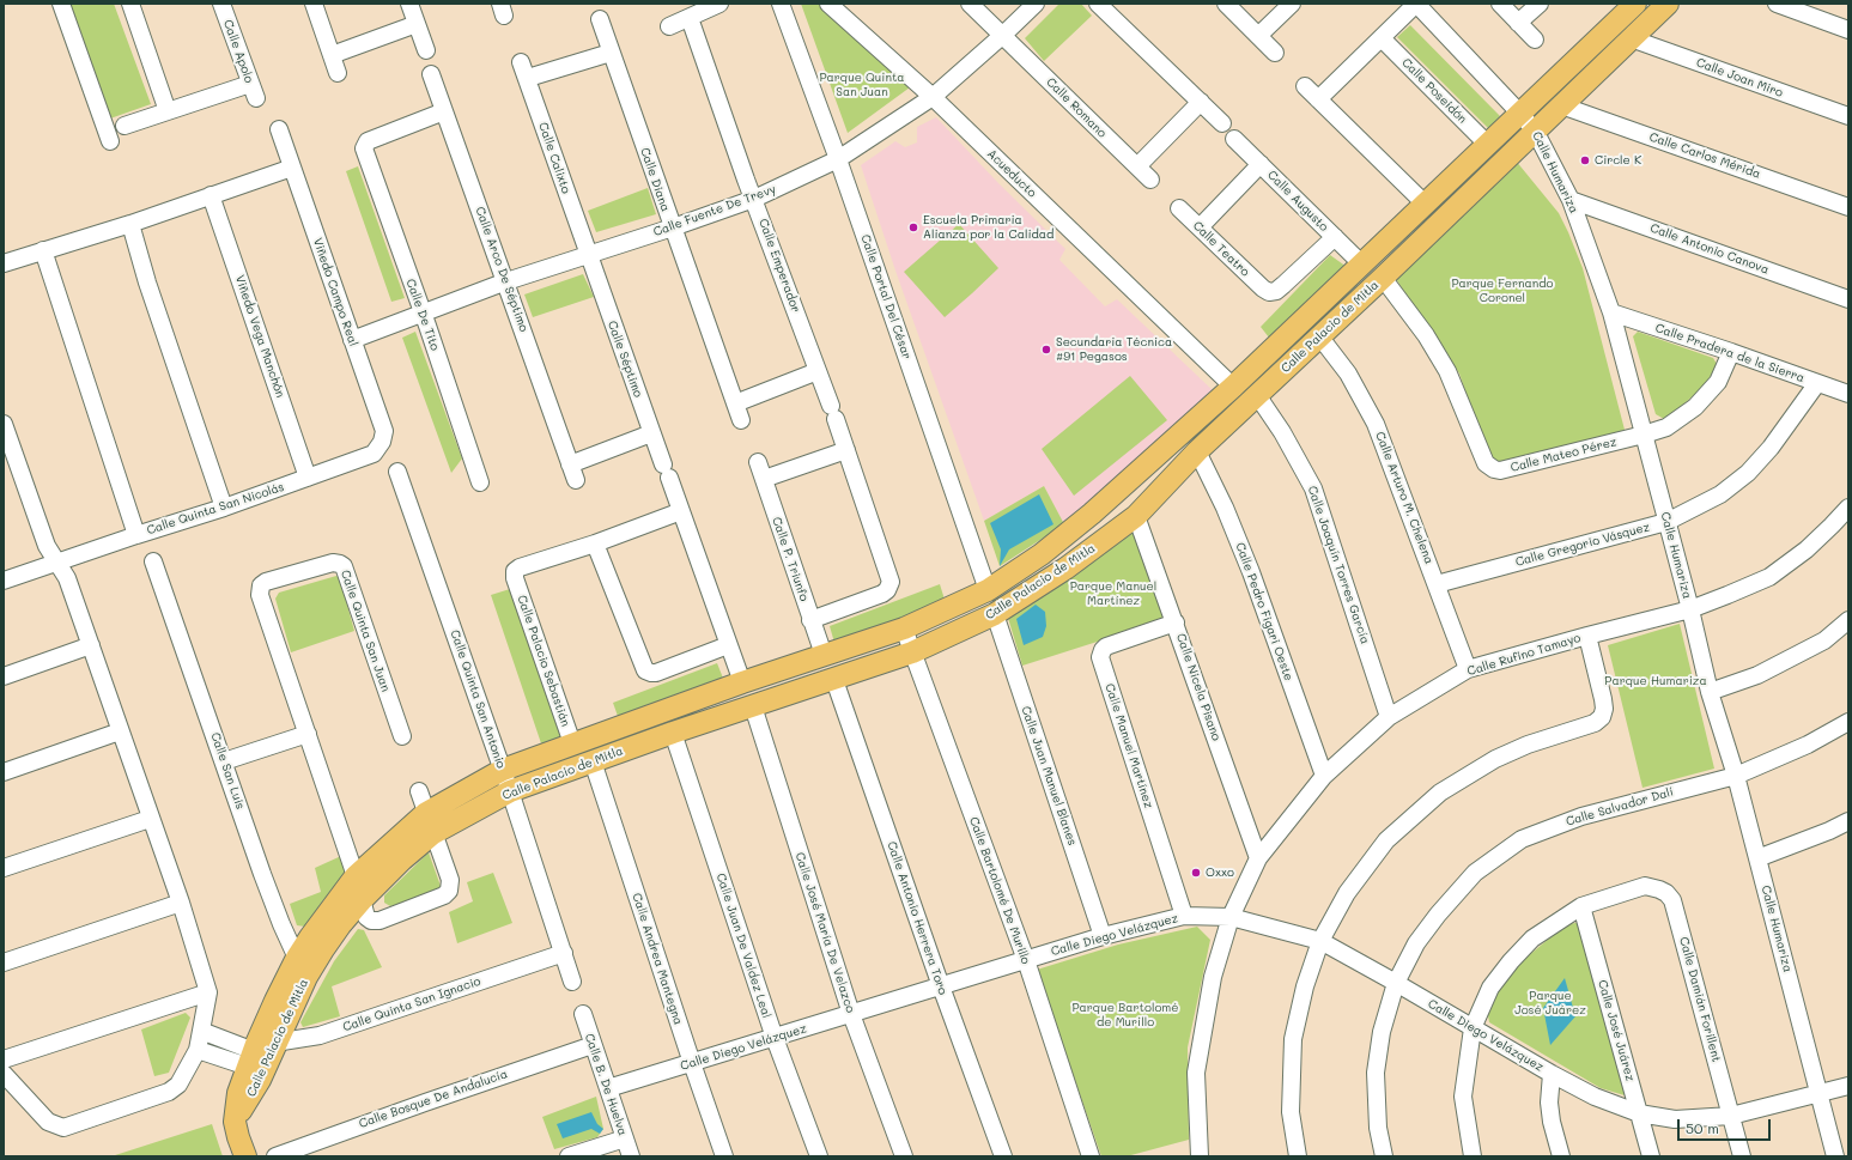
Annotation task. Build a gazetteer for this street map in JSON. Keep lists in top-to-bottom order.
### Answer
{
  "streets": {
    "main road": ["Calle Palacio de Mitla"],
    "street": [
      "Calle Apolo",
      "Calle Joan Miro",
      "Calle Poseidón",
      "Calle Romano",
      "Calle Carlos Mérida",
      "Calle Calixto",
      "Calle Humariza",
      "Acueducto",
      "Calle Diana",
      "Calle Augusto",
      "Calle Fuente De Trevy",
      "Calle Teatro",
      "Calle Antonio Canova",
      "Calle Emperador",
      "Calle Arco De Séptimo",
      "Viñedo Campo Real",
      "Calle Portal Del César",
      "Calle De Tito",
      "Viñedo Vega Manchón",
      "Calle Pradera de la Sierra",
      "Calle Séptimo",
      "Calle Mateo Pérez",
      "Calle Arturo M. Chelena",
      "Calle Quinta San Nicolás",
      "Calle Gregorio Vásquez",
      "Calle P. Triunfo",
      "Calle Joaquín Torres García",
      "Calle Pedro Figari Oeste",
      "Calle Quinta San Juan",
      "Calle Rufino Tamayo",
      "Calle Palacio Sebastián",
      "Calle Nicela Pisano",
      "Calle Quinta San Antonio",
      "Calle Manuel Martínez",
      "Calle San Luis",
      "Calle Juan Manuel Blanes",
      "Calle Salvador Dalí",
      "Calle Bartolomé De Murillo",
      "Calle Antonio Herrera Toro",
      "Calle José María De Velazco",
      "Calle Diego Velázquez",
      "Calle Juan De Valdez Leal",
      "Calle Andrea Mantegna",
      "Calle Damián Forillent",
      "Calle Quinta San Ignacio",
      "Calle José Juárez",
      "Calle B. De Huelva",
      "Calle Bosque De Andalucía"
    ]
  },
  "crossings": [
    ["Calle Joan Miro", "Calle Palacio de Mitla"],
    ["Calle Poseidón", "Calle Palacio de Mitla"],
    ["Calle Romano", "Calle Fuente De Trevy"],
    ["Calle Carlos Mérida", "Calle Palacio de Mitla"],
    ["Calle Calixto", "Calle Fuente De Trevy"],
    ["Calle Calixto", "Calle Séptimo"],
    ["Calle Humariza", "Calle Antonio Canova"],
    ["Calle Humariza", "Calle Palacio de Mitla"],
    ["Calle Humariza", "Calle Pradera de la Sierra"],
    ["Calle Humariza", "Calle Mateo Pérez"],
    ["Calle Humariza", "Calle Gregorio Vásquez"],
    ["Calle Humariza", "Calle Rufino Tamayo"],
    ["Calle Humariza", "Calle Salvador Dalí"],
    ["Calle Humariza", "Calle Diego Velázquez"],
    ["Acueducto", "Calle Fuente De Trevy"],
    ["Acueducto", "Calle Palacio de Mitla"],
    ["Calle Diana", "Calle Fuente De Trevy"],
    ["Calle Augusto", "Calle Teatro"],
    ["Calle Augusto", "Calle Palacio de Mitla"],
    ["Calle Fuente De Trevy", "Calle Emperador"],
    ["Calle Fuente De Trevy", "Calle Arco De Séptimo"],
    ["Calle Fuente De Trevy", "Viñedo Campo Real"],
    ["Calle Fuente De Trevy", "Calle Portal Del César"],
    ["Calle Fuente De Trevy", "Calle De Tito"],
    ["Calle Fuente De Trevy", "Calle Séptimo"],
    ["Calle Emperador", "Calle P. Triunfo"],
    ["Calle Arco De Séptimo", "Calle De Tito"],
    ["Calle Arco De Séptimo", "Calle Séptimo"],
    ["Viñedo Campo Real", "Calle Quinta San Nicolás"],
    ["Calle Portal Del César", "Calle Palacio de Mitla"],
    ["Calle Palacio de Mitla", "Calle Séptimo"],
    ["Calle Palacio de Mitla", "Calle Mateo Pérez"],
    ["Calle Palacio de Mitla", "Calle Arturo M. Chelena"],
    ["Calle Palacio de Mitla", "Calle P. Triunfo"],
    ["Calle Palacio de Mitla", "Calle Joaquín Torres García"],
    ["Calle Palacio de Mitla", "Calle Pedro Figari Oeste"],
    ["Calle Palacio de Mitla", "Calle Quinta San Juan"],
    ["Calle Palacio de Mitla", "Calle Palacio Sebastián"],
    ["Calle Palacio de Mitla", "Calle Nicela Pisano"],
    ["Calle Palacio de Mitla", "Calle Quinta San Antonio"],
    ["Calle Palacio de Mitla", "Calle San Luis"],
    ["Calle Palacio de Mitla", "Calle Juan Manuel Blanes"],
    ["Calle Palacio de Mitla", "Calle Bartolomé De Murillo"],
    ["Calle Palacio de Mitla", "Calle Antonio Herrera Toro"],
    ["Calle Palacio de Mitla", "Calle José María De Velazco"],
    ["Calle Palacio de Mitla", "Calle Juan De Valdez Leal"],
    ["Calle Palacio de Mitla", "Calle Andrea Mantegna"],
    ["Calle Palacio de Mitla", "Calle Quinta San Ignacio"],
    ["Viñedo Vega Manchón", "Calle Quinta San Nicolás"],
    ["Calle Pradera de la Sierra", "Calle Mateo Pérez"],
    ["Calle Pradera de la Sierra", "Calle Gregorio Vásquez"],
    ["Calle Arturo M. Chelena", "Calle Gregorio Vásquez"],
    ["Calle Arturo M. Chelena", "Calle Rufino Tamayo"],
    ["Calle Joaquín Torres García", "Calle Rufino Tamayo"],
    ["Calle Pedro Figari Oeste", "Calle Rufino Tamayo"],
    ["Calle Rufino Tamayo", "Calle Nicela Pisano"],
    ["Calle Rufino Tamayo", "Calle Diego Velázquez"],
    ["Calle Nicela Pisano", "Calle Manuel Martínez"],
    ["Calle Quinta San Antonio", "Calle Quinta San Ignacio"],
    ["Calle Manuel Martínez", "Calle Diego Velázquez"],
    ["Calle Juan Manuel Blanes", "Calle Diego Velázquez"],
    ["Calle Salvador Dalí", "Calle Diego Velázquez"],
    ["Calle Bartolomé De Murillo", "Calle Diego Velázquez"],
    ["Calle Antonio Herrera Toro", "Calle Diego Velázquez"],
    ["Calle José María De Velazco", "Calle Diego Velázquez"],
    ["Calle Diego Velázquez", "Calle Juan De Valdez Leal"],
    ["Calle Diego Velázquez", "Calle Andrea Mantegna"],
    ["Calle Diego Velázquez", "Calle Damián Forillent"],
    ["Calle Diego Velázquez", "Calle José Juárez"],
    ["Calle Diego Velázquez", "Calle B. De Huelva"],
    ["Calle Damián Forillent", "Calle José Juárez"],
    ["Calle B. De Huelva", "Calle Bosque De Andalucía"]
  ],
  "parks": [
    "Parque Quinta San Juan",
    "Parque Fernando Coronel",
    "Parque Manuel Martínez",
    "Parque Humariza",
    "Parque José Juárez",
    "Parque Bartolomé de Murillo"
  ],
  "places": [
    "Circle K",
    "Escuela Primaria Alianza por la Calidad",
    "Secundaria Técnica #91 Pegasos",
    "Oxxo"
  ],
  "scale_bar": "50 m"
}
